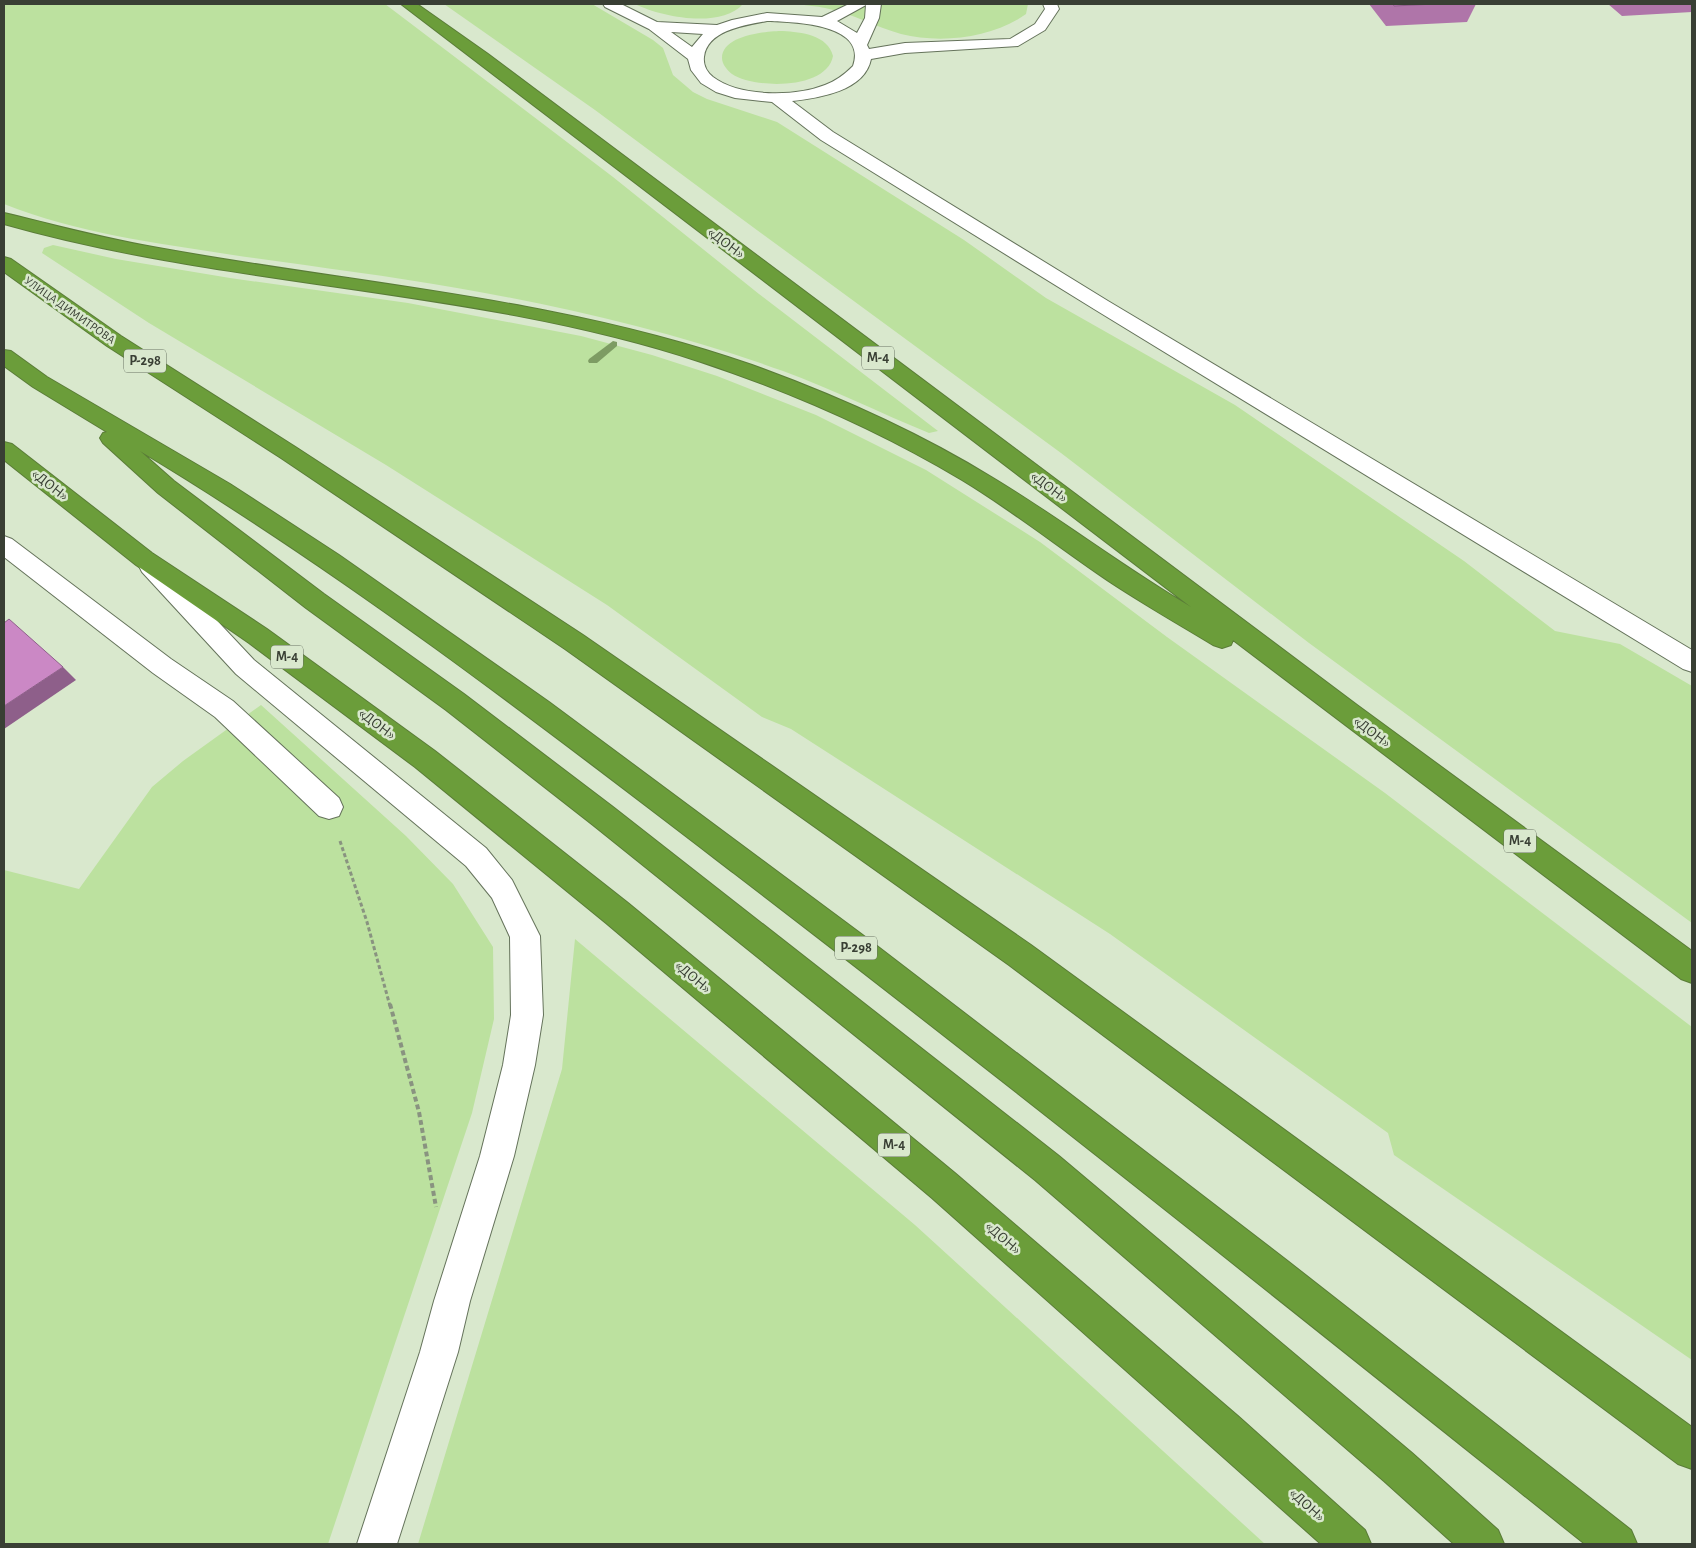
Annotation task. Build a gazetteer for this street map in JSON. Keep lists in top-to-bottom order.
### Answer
{
  "streets": {
    "highway": [
      "«ДОН»",
      "УЛИЦА ДИМИТРОВА",
      "М-4",
      "Р-298"
    ]
  }
}
